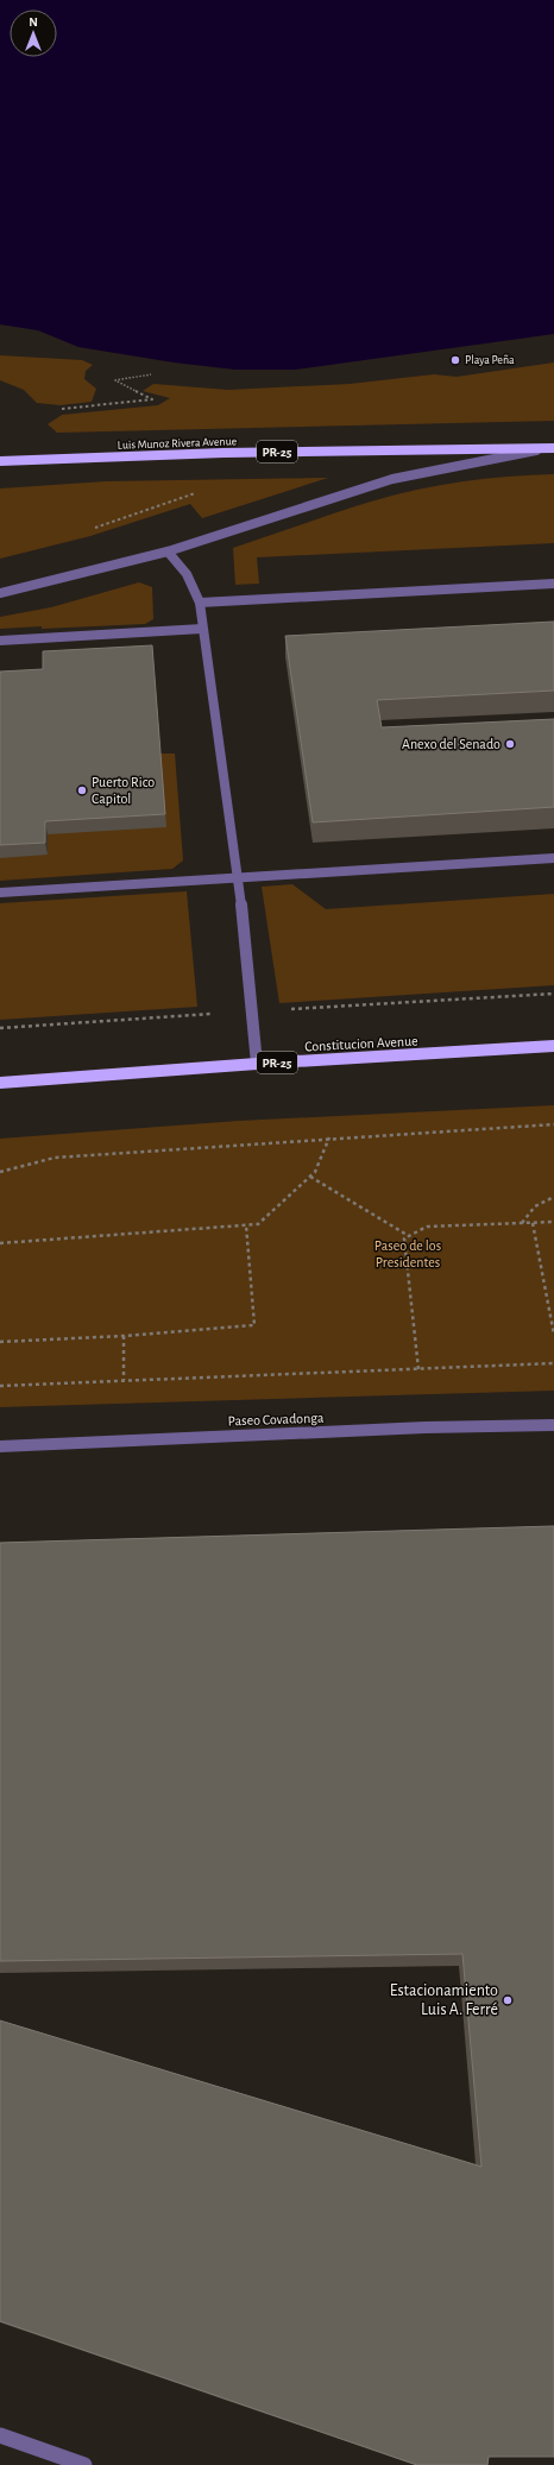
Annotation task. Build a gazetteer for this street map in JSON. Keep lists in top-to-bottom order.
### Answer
{
  "streets": {
    "main road": ["Luis Munoz Rivera Avenue", "PR-25", "Constitucion Avenue"],
    "street": ["Paseo Covadonga"]
  },
  "parks": ["Paseo de los Presidentes"],
  "places": [
    "Playa Peña",
    "Anexo del Senado",
    "Puerto Rico Capitol",
    "Estacionamiento Luis A. Ferré"
  ],
  "north": "top"
}
